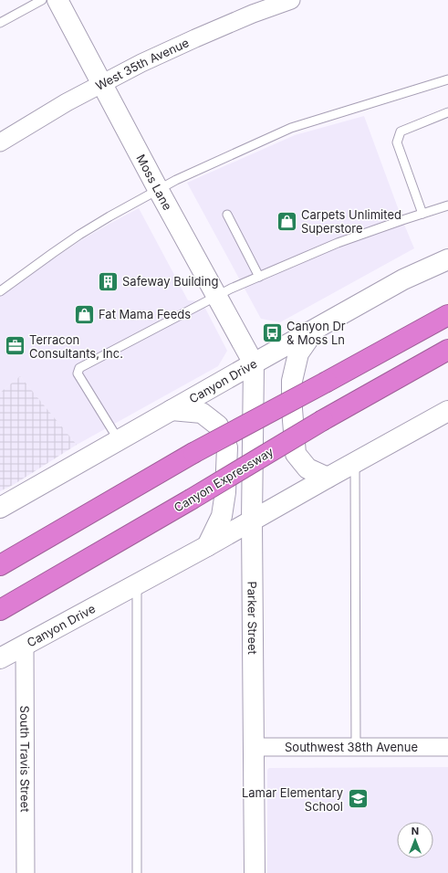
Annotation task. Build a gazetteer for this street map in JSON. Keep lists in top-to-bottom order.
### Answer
{
  "streets": {
    "highway": ["Canyon Expressway"],
    "main road": ["Moss Lane", "Canyon Drive", "Parker Street"],
    "street": ["West 35th Avenue", "Southwest 38th Avenue", "South Travis Street"]
  },
  "crossings": [
    ["West 35th Avenue", "Moss Lane"],
    ["Moss Lane", "Canyon Drive"],
    ["Moss Lane", "Parker Street"],
    ["Canyon Drive", "Parker Street"],
    ["Canyon Drive", "South Travis Street"],
    ["Parker Street", "Southwest 38th Avenue"]
  ],
  "places": {
    "shop": ["Carpets Unlimited Superstore", "Fat Mama Feeds"],
    "building": ["Safeway Building"],
    "bus stop": ["Canyon Dr & Moss Ln"],
    "office": ["Terracon Consultants, Inc."],
    "school or university": ["Lamar Elementary School"]
  },
  "north": "top"
}
